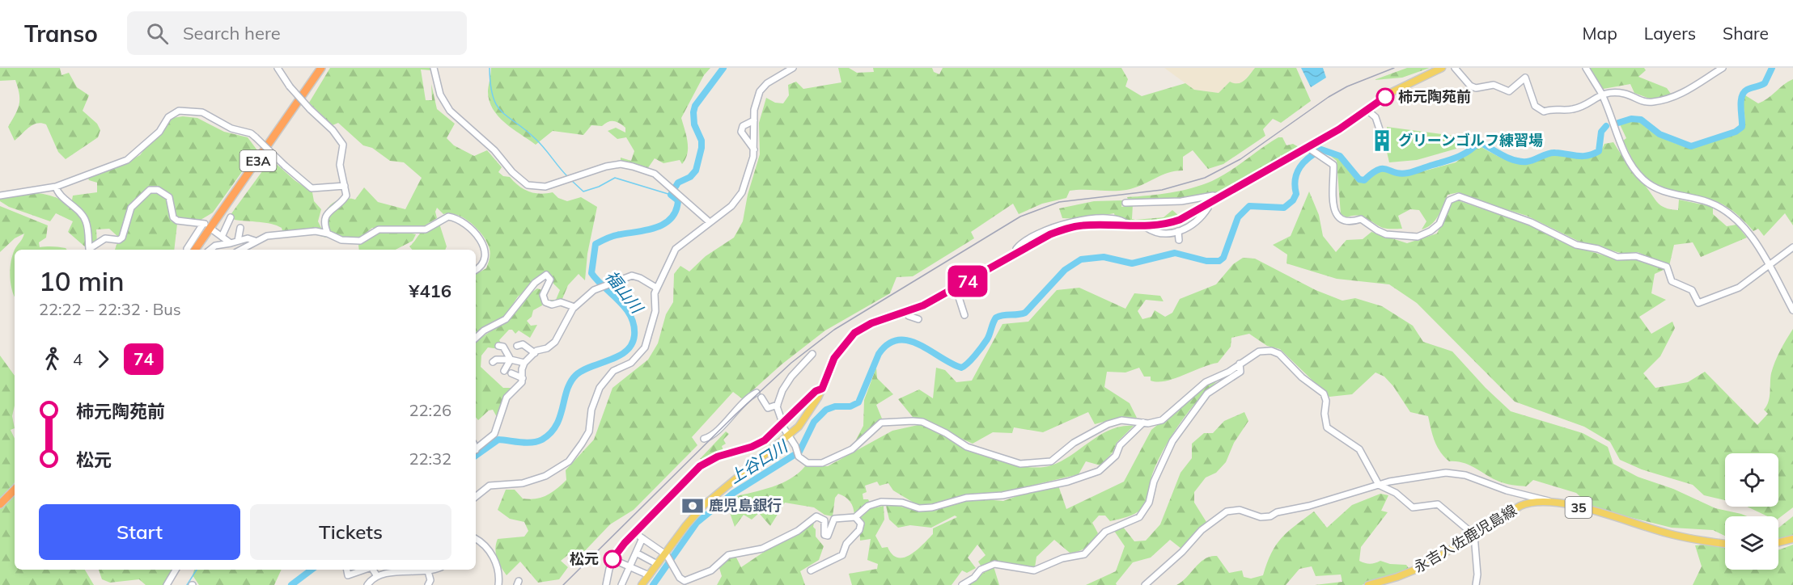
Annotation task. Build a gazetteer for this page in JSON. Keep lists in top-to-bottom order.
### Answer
{
  "streets": {
    "highway": ["E3A"],
    "main road": ["35", "永吉入佐鹿児島線"]
  },
  "water": ["福山川", "上谷口川"],
  "places": {
    "other": ["柿元陶苑前", "松元"],
    "building": ["グリーンゴルフ練習場"],
    "bank": ["鹿児島銀行"]
  },
  "lines": ["bus line 74"],
  "page": {
    "header": "Transo",
    "search": "Search here",
    "nav": ["Map", "Layers", "Share"],
    "on_map": "74",
    "heading": ["10 min", "22:22 – 22:32 · Bus", "¥416"],
    "legs": ["4", "74"],
    "list": [
      {
        "name": "柿元陶苑前",
        "value": "22:26"
      },
      {
        "name": "松元",
        "value": "22:32"
      }
    ],
    "buttons": ["Start", "Tickets"]
  }
}
